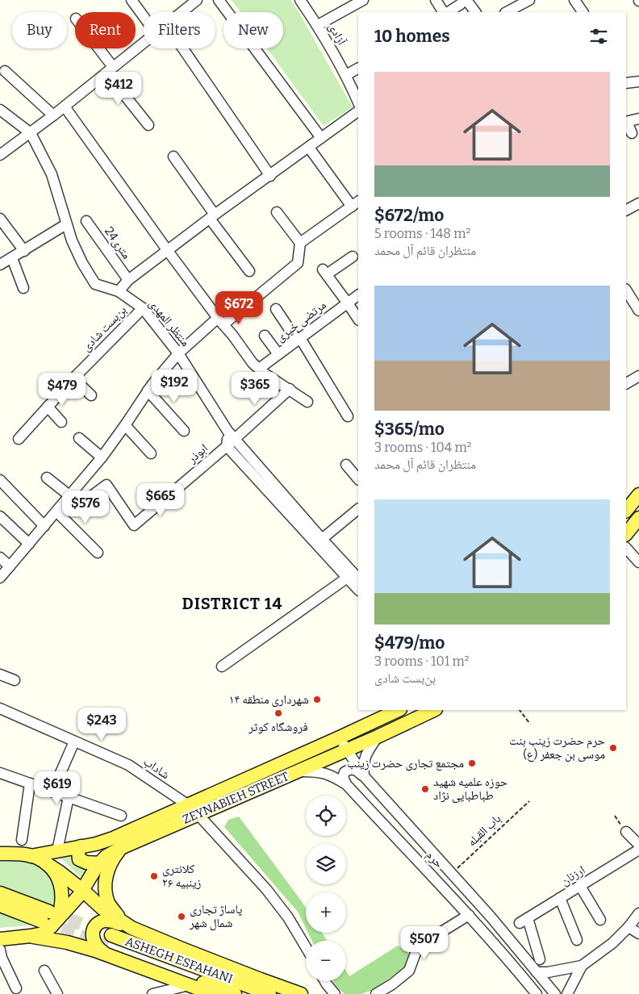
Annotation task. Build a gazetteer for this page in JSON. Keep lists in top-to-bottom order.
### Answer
{
  "streets": {
    "main road": ["ZEYNABIEH STREET", "ASHEGH ESFAHANI"],
    "street": [
      "آزادی",
      "24متری",
      "مرتضی خیری",
      "منتظر المهدی",
      "بن‌بست شادی",
      "ابوذر",
      "شاداب",
      "حرم",
      "ارزنان"
    ],
    "path": ["باب القبله"]
  },
  "crossings": [
    ["منتظر المهدی", "بن‌بست شادی"],
    ["منتظر المهدی", "ابوذر"],
    ["شاداب", "ZEYNABIEH STREET"],
    ["ZEYNABIEH STREET", "حرم"],
    ["باب القبله", "حرم"]
  ],
  "districts": ["DISTRICT 14"],
  "places": [
    "شهرداری منطقه ۱۴",
    "فروشگاه کوثر",
    "حرم حضرت زینب بنت موسی بن جعفر (ع)",
    "مجتمع تجاری حضرت زینب",
    "حوزه علمیه شهید طباطبایی نژاد",
    "کلانتری ۲۶ زینبیه",
    "پاساژ تجاری شمال شهر"
  ],
  "page": {
    "chip": [
      "Buy",
      "Rent",
      "Filters",
      "New"
    ],
    "heading": "10 homes",
    "list": [
      {
        "name": "$672/mo",
        "note": "5 rooms · 148 m² · منتظران قائم آل محمد"
      },
      {
        "name": "$365/mo",
        "note": "3 rooms · 104 m² · منتظران قائم آل محمد"
      },
      {
        "name": "$479/mo",
        "note": "3 rooms · 101 m² · بن‌بست شادی"
      }
    ],
    "price": [
      "$412",
      "$672",
      "$192",
      "$365",
      "$479",
      "$665",
      "$576",
      "$243",
      "$619",
      "$507"
    ],
    "map_buttons": ["+", "−"]
  }
}
